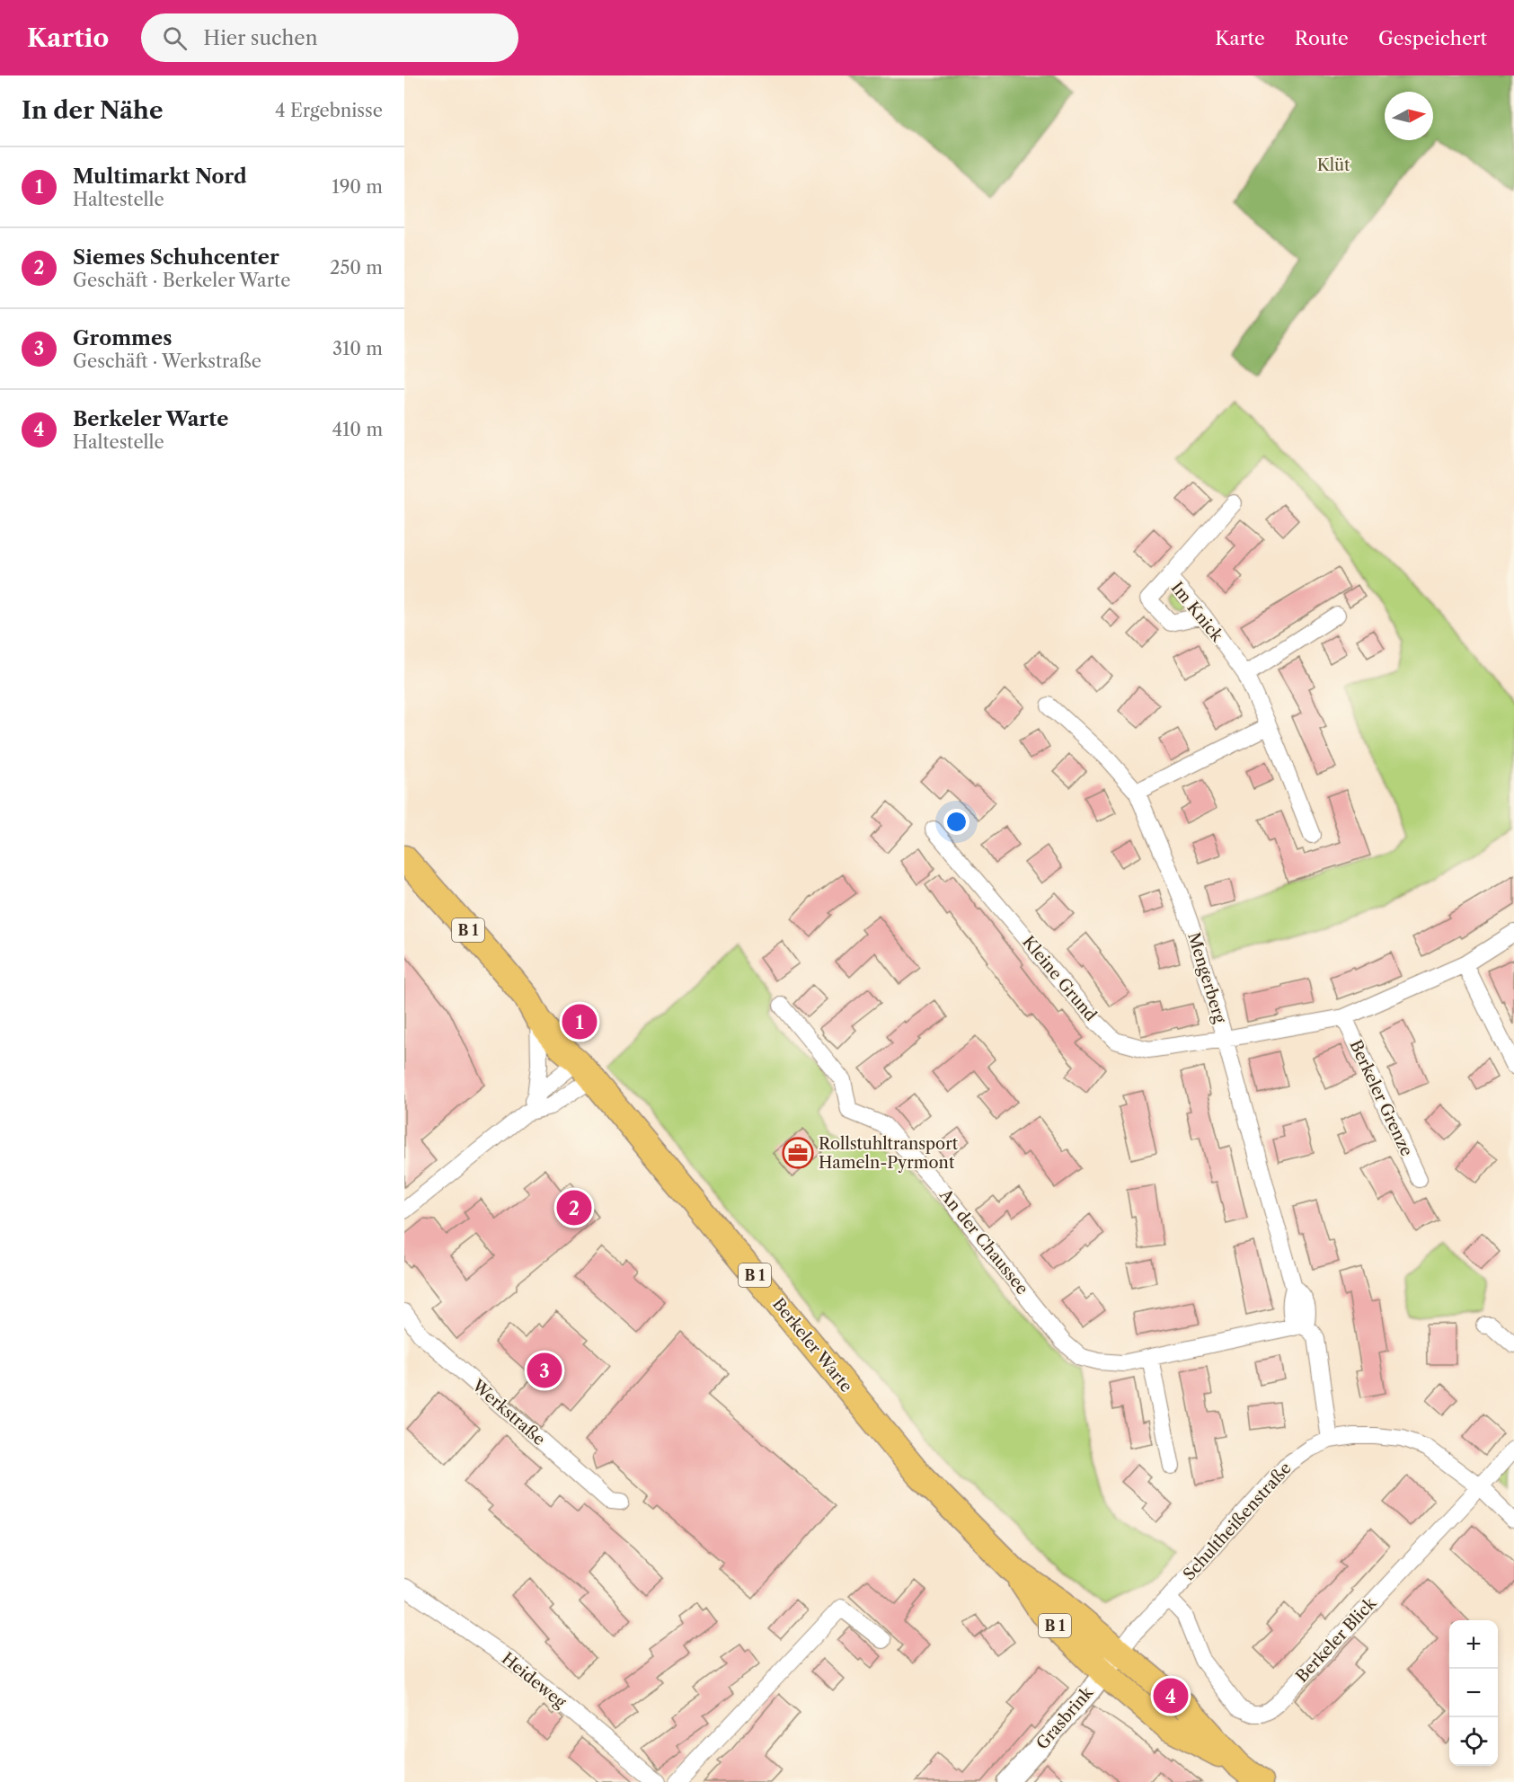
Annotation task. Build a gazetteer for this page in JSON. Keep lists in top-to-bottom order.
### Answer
{
  "streets": {
    "main road": ["B 1", "Berkeler Warte"],
    "street": [
      "Im Knick",
      "Mengerberg",
      "Kleine Grund",
      "Berkeler Grenze",
      "An der Chaussee",
      "Werkstraße",
      "Schultheißenstraße",
      "Berkeler Blick",
      "Heideweg",
      "Grasbrink"
    ]
  },
  "crossings": [
    ["Mengerberg", "Kleine Grund"],
    ["Mengerberg", "An der Chaussee"],
    ["Mengerberg", "Schultheißenstraße"],
    ["Berkeler Warte", "Schultheißenstraße"],
    ["Berkeler Warte", "Grasbrink"],
    ["Schultheißenstraße", "Berkeler Blick"],
    ["Schultheißenstraße", "Grasbrink"]
  ],
  "parks": ["Klüt"],
  "places": {
    "office": ["Rollstuhltransport Hameln-Pyrmont"]
  },
  "north": "right",
  "page": {
    "header": "Kartio",
    "search": "Hier suchen",
    "nav": ["Karte", "Route", "Gespeichert"],
    "heading": ["In der Nähe", "4 Ergebnisse"],
    "list": [
      {
        "mark": "1",
        "name": "Multimarkt Nord",
        "note": "Haltestelle",
        "value": "190 m"
      },
      {
        "mark": "2",
        "name": "Siemes Schuhcenter",
        "note": "Geschäft · Berkeler Warte",
        "value": "250 m"
      },
      {
        "mark": "3",
        "name": "Grommes",
        "note": "Geschäft · Werkstraße",
        "value": "310 m"
      },
      {
        "mark": "4",
        "name": "Berkeler Warte",
        "note": "Haltestelle",
        "value": "410 m"
      }
    ],
    "pins": [
      "1",
      "2",
      "3",
      "4"
    ],
    "map_buttons": ["+", "−"]
  }
}
